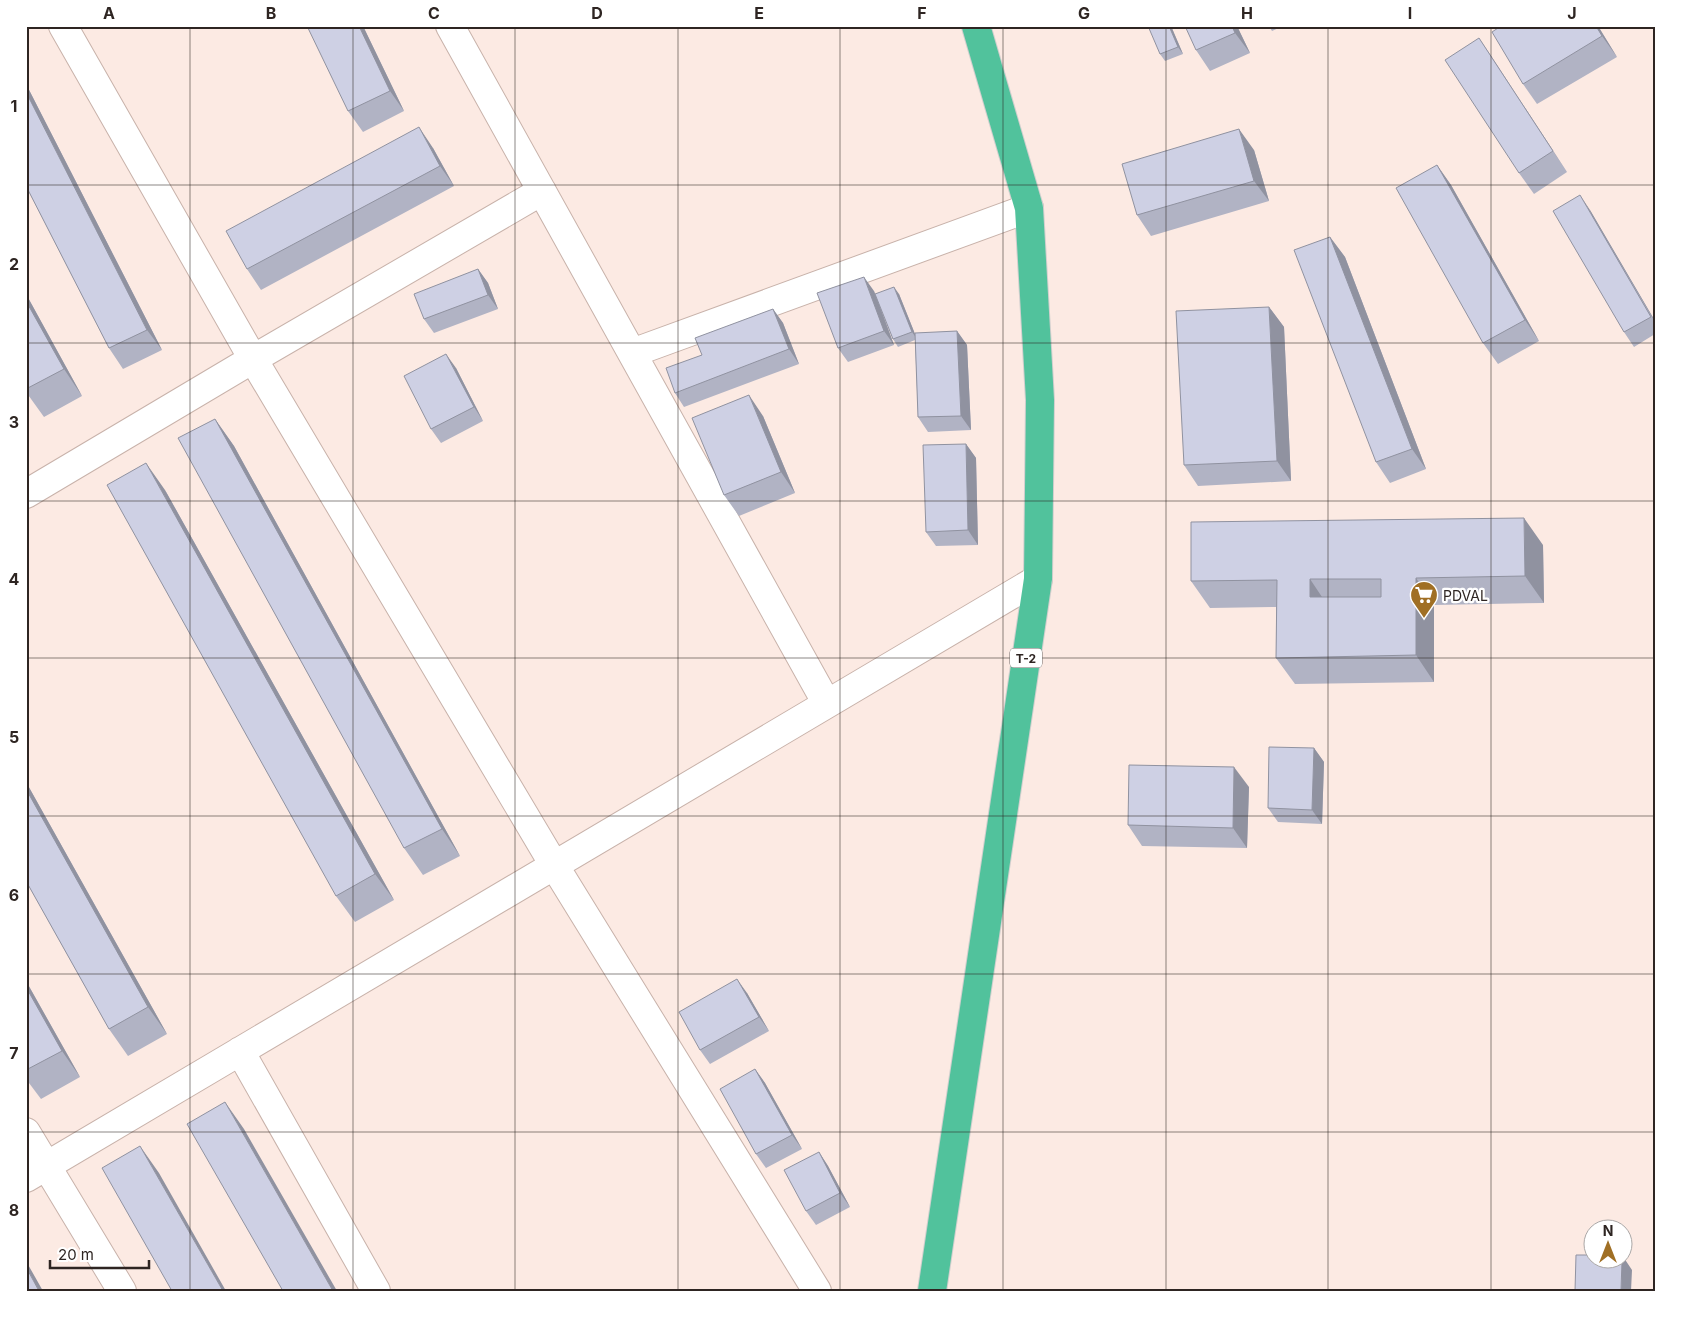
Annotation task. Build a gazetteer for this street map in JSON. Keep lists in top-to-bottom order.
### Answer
{
  "streets": {
    "highway": ["T-2"]
  },
  "places": {
    "supermarket": ["PDVAL"]
  },
  "scale_bar": "20 m",
  "north": "top",
  "grid": {
    "columns": [
      "A",
      "B",
      "C",
      "D",
      "E",
      "F",
      "G",
      "H",
      "I",
      "J"
    ],
    "rows": [
      "1",
      "2",
      "3",
      "4",
      "5",
      "6",
      "7",
      "8"
    ]
  }
}
